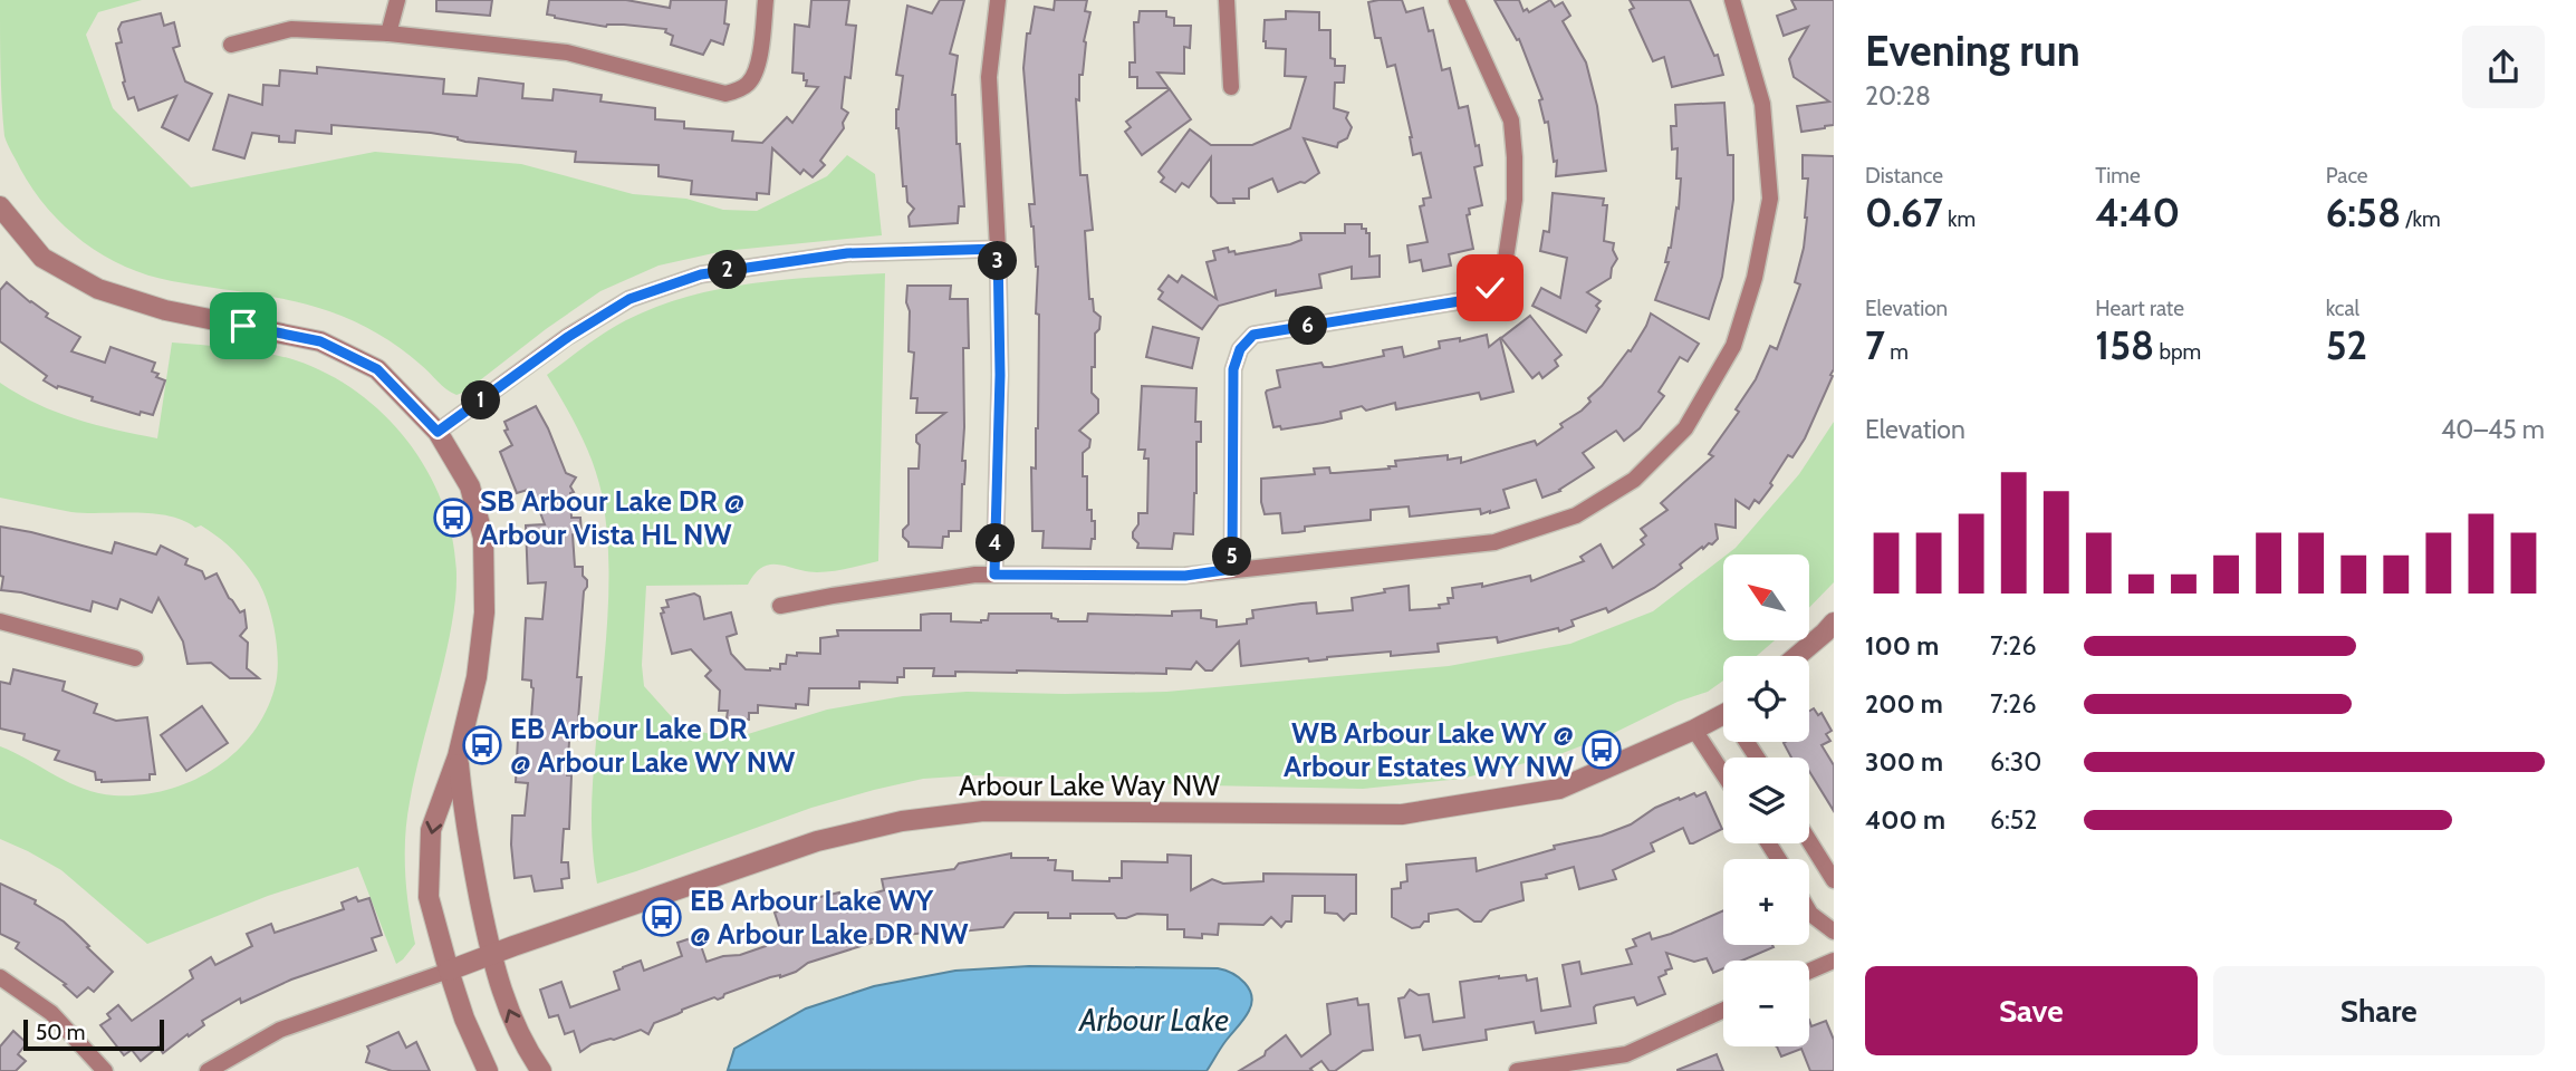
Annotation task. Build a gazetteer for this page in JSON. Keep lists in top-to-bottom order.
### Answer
{
  "streets": {
    "street": ["Arbour Lake Way NW"]
  },
  "water": ["Arbour Lake"],
  "places": {
    "bus stop": [
      "SB Arbour Lake DR @ Arbour Vista HL NW",
      "EB Arbour Lake DR @ Arbour Lake WY NW",
      "WB Arbour Lake WY @ Arbour Estates WY NW",
      "EB Arbour Lake WY @ Arbour Lake DR NW"
    ]
  },
  "scale_bar": "50 m",
  "north": "top left",
  "page": {
    "heading": ["Evening run", "20:28"],
    "stats": [
      ["Distance", "0.67 km"],
      ["Time", "4:40"],
      ["Pace", "6:58 /km"],
      ["Elevation", "7 m"],
      ["Heart rate", "158 bpm"],
      ["kcal", "52"]
    ],
    "pins": [
      "3",
      "2",
      "6",
      "1",
      "4",
      "5"
    ],
    "chart": ["Elevation", "40–45 m"],
    "map_buttons": ["+", "−"],
    "list": [
      {
        "name": "100 m",
        "note": "7:26"
      },
      {
        "name": "200 m",
        "note": "7:26"
      },
      {
        "name": "300 m",
        "note": "6:30"
      },
      {
        "name": "400 m",
        "note": "6:52"
      }
    ],
    "buttons": ["Save", "Share"],
    "scale": "50 m"
  }
}
